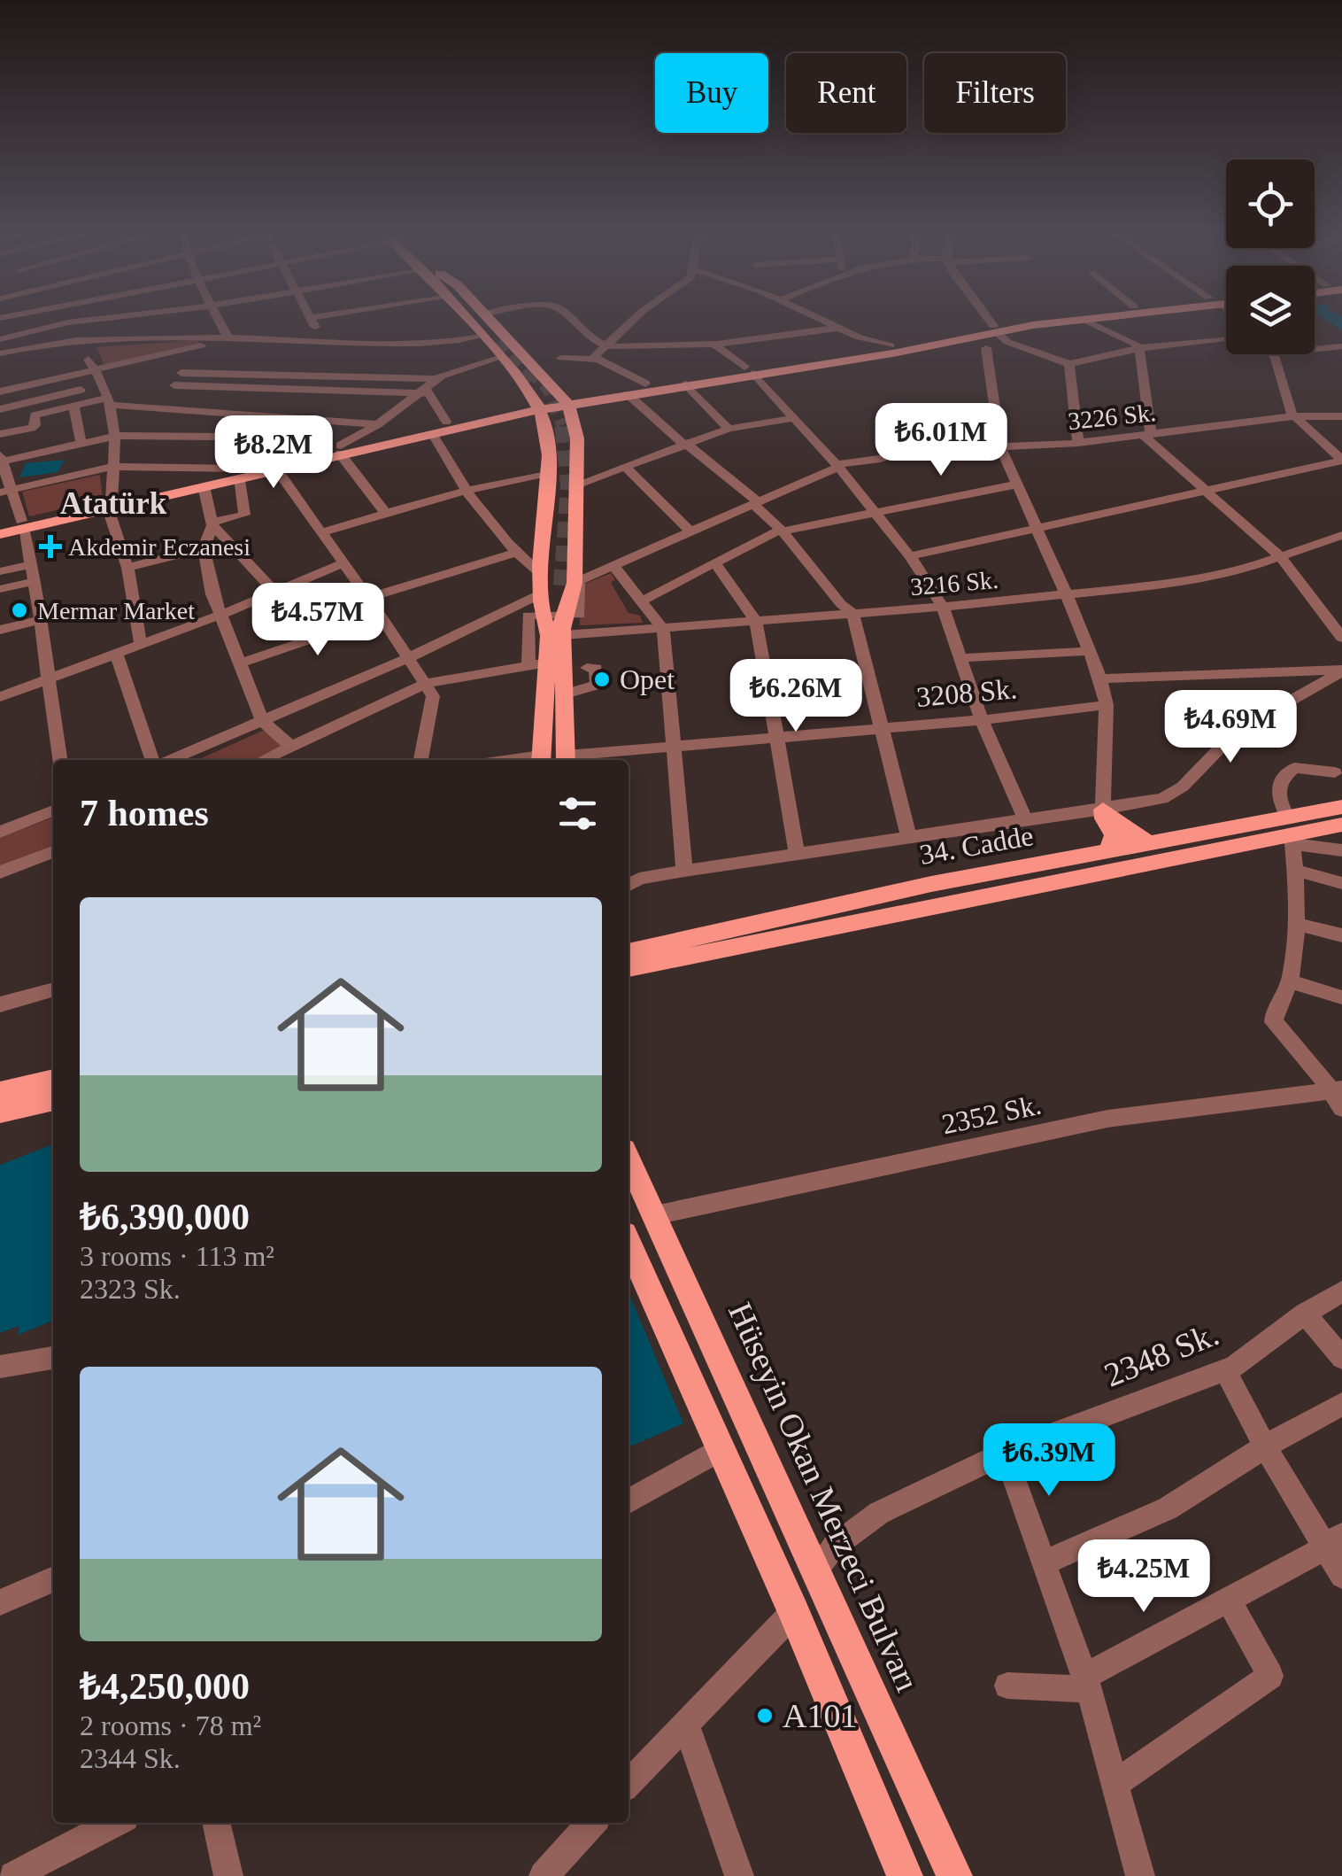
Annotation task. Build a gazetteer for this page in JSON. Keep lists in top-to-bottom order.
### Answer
{
  "streets": {
    "main road": ["34. Cadde", "Hüseyin Okan Merzeci Bulvarı"],
    "street": [
      "3226 Sk.",
      "3216 Sk.",
      "3208 Sk.",
      "2352 Sk.",
      "2348 Sk."
    ]
  },
  "crossings": [
    ["2352 Sk.", "Hüseyin Okan Merzeci Bulvarı"],
    ["2348 Sk.", "Hüseyin Okan Merzeci Bulvarı"]
  ],
  "districts": ["Atatürk"],
  "places": {
    "health": ["Akdemir Eczanesi"],
    "other": ["Mermar Market", "Opet", "A101"]
  },
  "page": {
    "chip": ["Buy", "Rent", "Filters"],
    "price": [
      "₺6.01M",
      "₺8.2M",
      "₺4.57M",
      "₺6.26M",
      "₺4.69M",
      "₺6.39M",
      "₺4.25M"
    ],
    "heading": "7 homes",
    "list": [
      {
        "name": "₺6,390,000",
        "note": "3 rooms · 113 m² · 2323 Sk."
      },
      {
        "name": "₺4,250,000",
        "note": "2 rooms · 78 m² · 2344 Sk."
      }
    ]
  }
}
